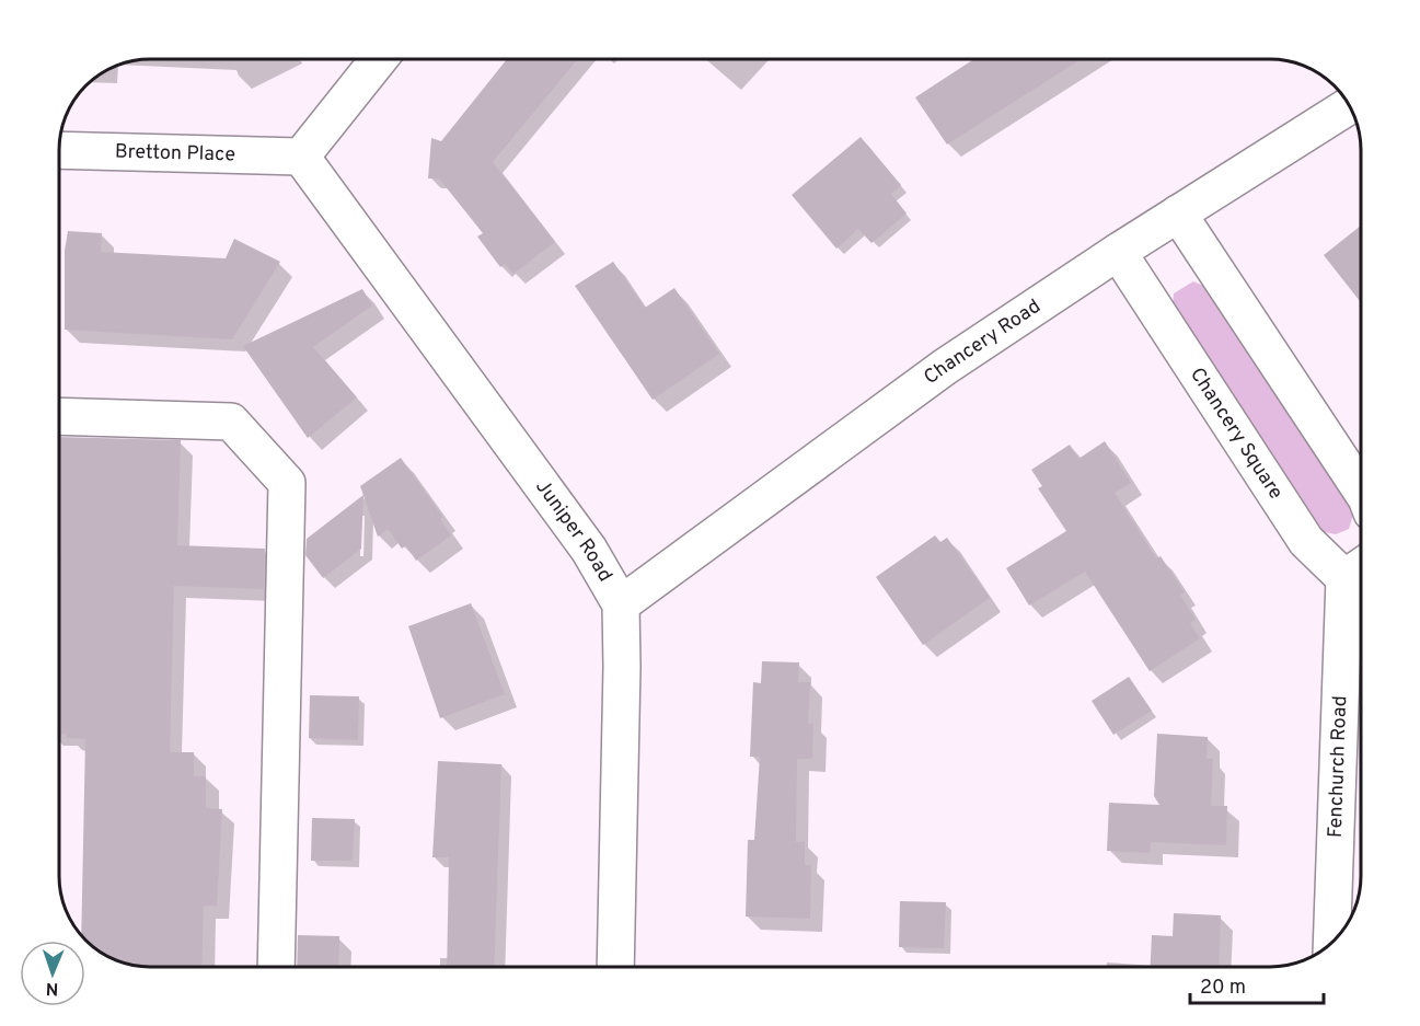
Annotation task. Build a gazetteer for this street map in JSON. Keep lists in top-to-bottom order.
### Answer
{
  "streets": {
    "street": [
      "Bretton Place",
      "Chancery Road",
      "Chancery Square",
      "Juniper Road",
      "Fenchurch Road"
    ]
  },
  "crossings": [
    ["Bretton Place", "Juniper Road"],
    ["Chancery Road", "Chancery Square"],
    ["Chancery Road", "Juniper Road"],
    ["Chancery Square", "Fenchurch Road"]
  ],
  "scale_bar": "20 m",
  "north": "bottom"
}
